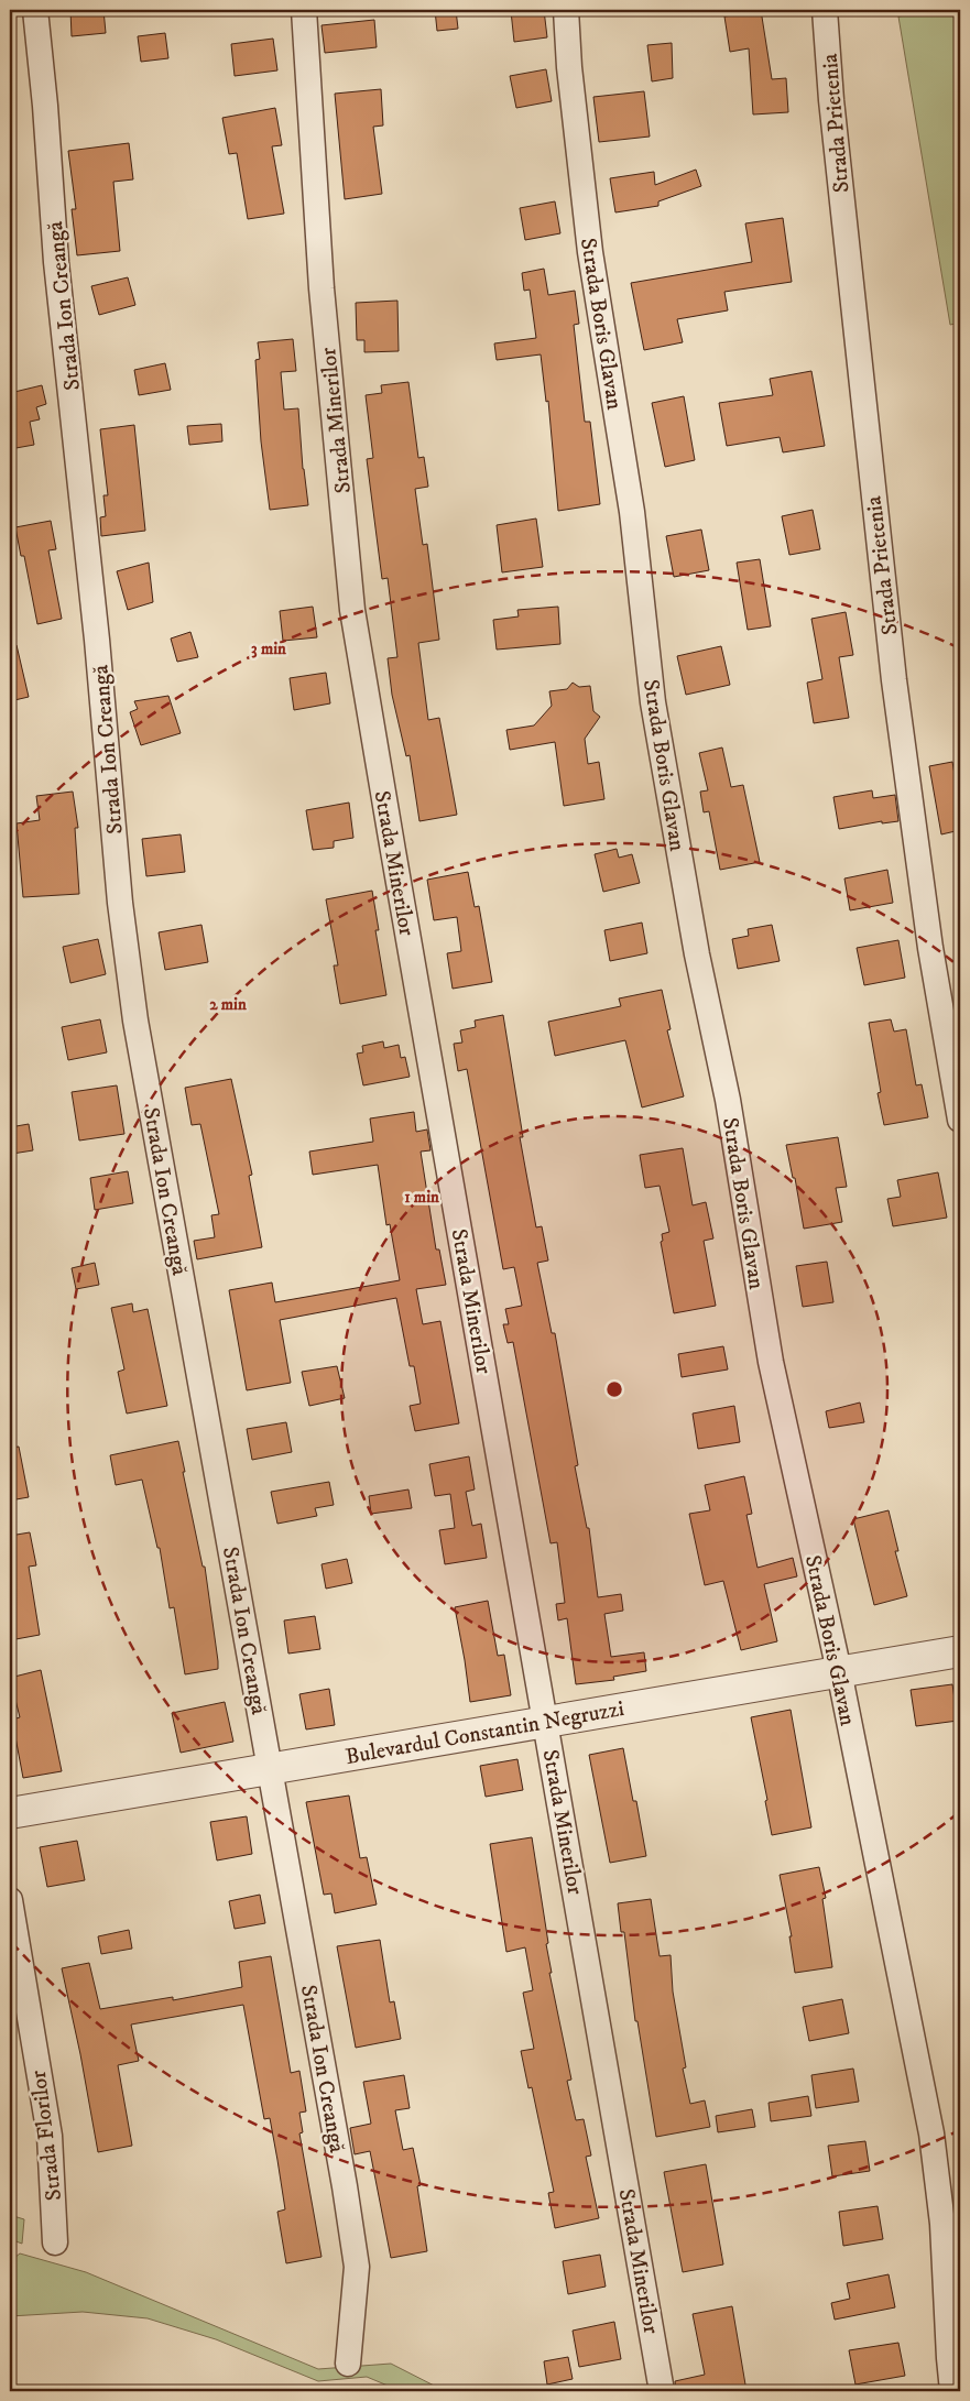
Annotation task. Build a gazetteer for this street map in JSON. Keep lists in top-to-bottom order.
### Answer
{
  "streets": {
    "street": [
      "Strada Prietenia",
      "Strada Ion Creangă",
      "Strada Boris Glavan",
      "Strada Minerilor",
      "Bulevardul Constantin Negruzzi",
      "Strada Florilor"
    ]
  },
  "crossings": [
    ["Strada Ion Creangă", "Bulevardul Constantin Negruzzi"],
    ["Strada Boris Glavan", "Bulevardul Constantin Negruzzi"],
    ["Strada Minerilor", "Bulevardul Constantin Negruzzi"]
  ],
  "rings": ["3 min", "2 min", "1 min"]
}
